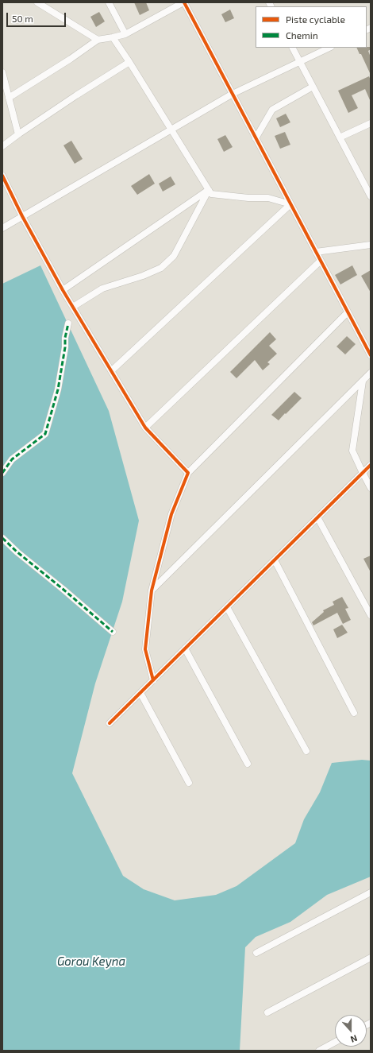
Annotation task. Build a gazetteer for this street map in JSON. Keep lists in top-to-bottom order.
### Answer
{
  "water": ["Gorou Keyna"],
  "legend": ["Piste cyclable", "Chemin"],
  "scale_bar": "50 m",
  "north": "bottom"
}
